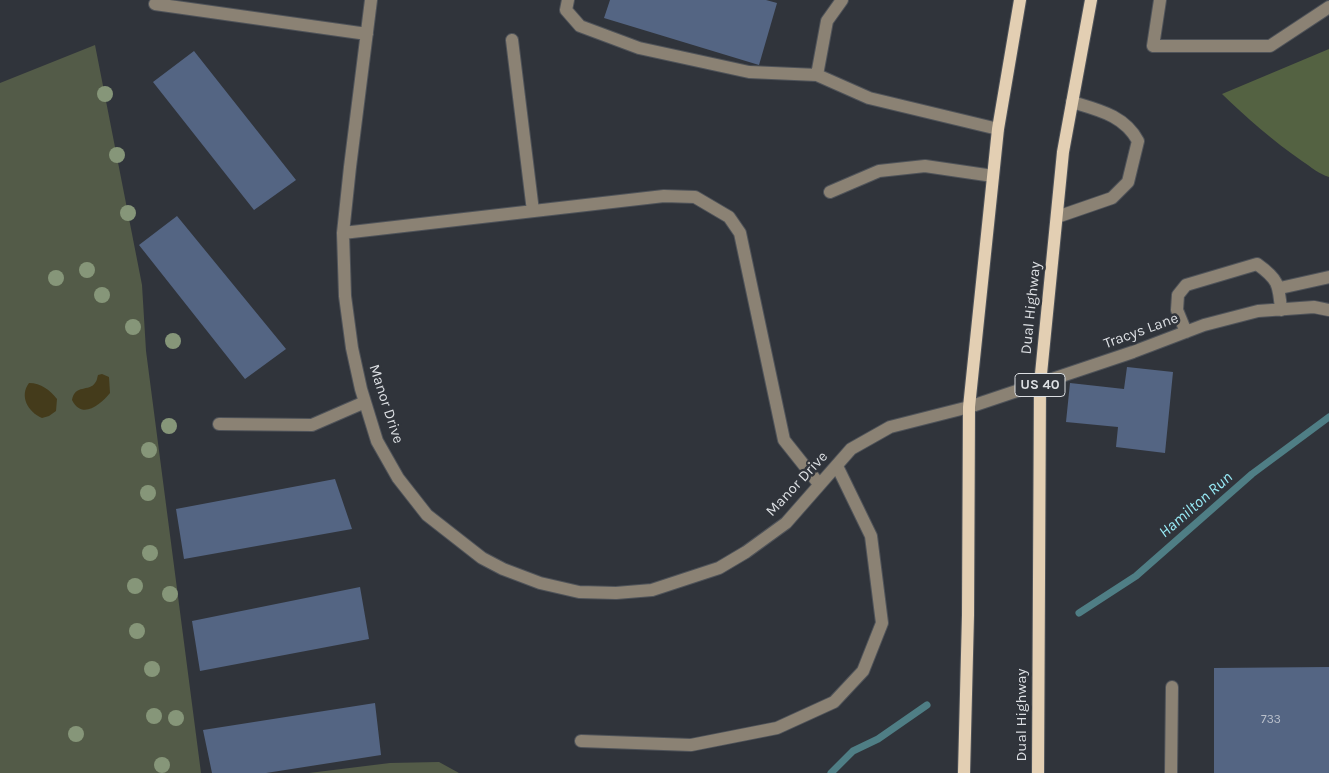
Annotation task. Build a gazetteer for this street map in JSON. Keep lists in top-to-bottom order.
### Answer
{
  "streets": {
    "main road": ["Dual Highway", "US 40"],
    "street": ["Tracys Lane", "Manor Drive"]
  },
  "crossings": [
    ["Dual Highway", "Tracys Lane"],
    ["Tracys Lane", "Manor Drive"]
  ],
  "water": ["Hamilton Run"],
  "house_numbers": ["733"]
}
